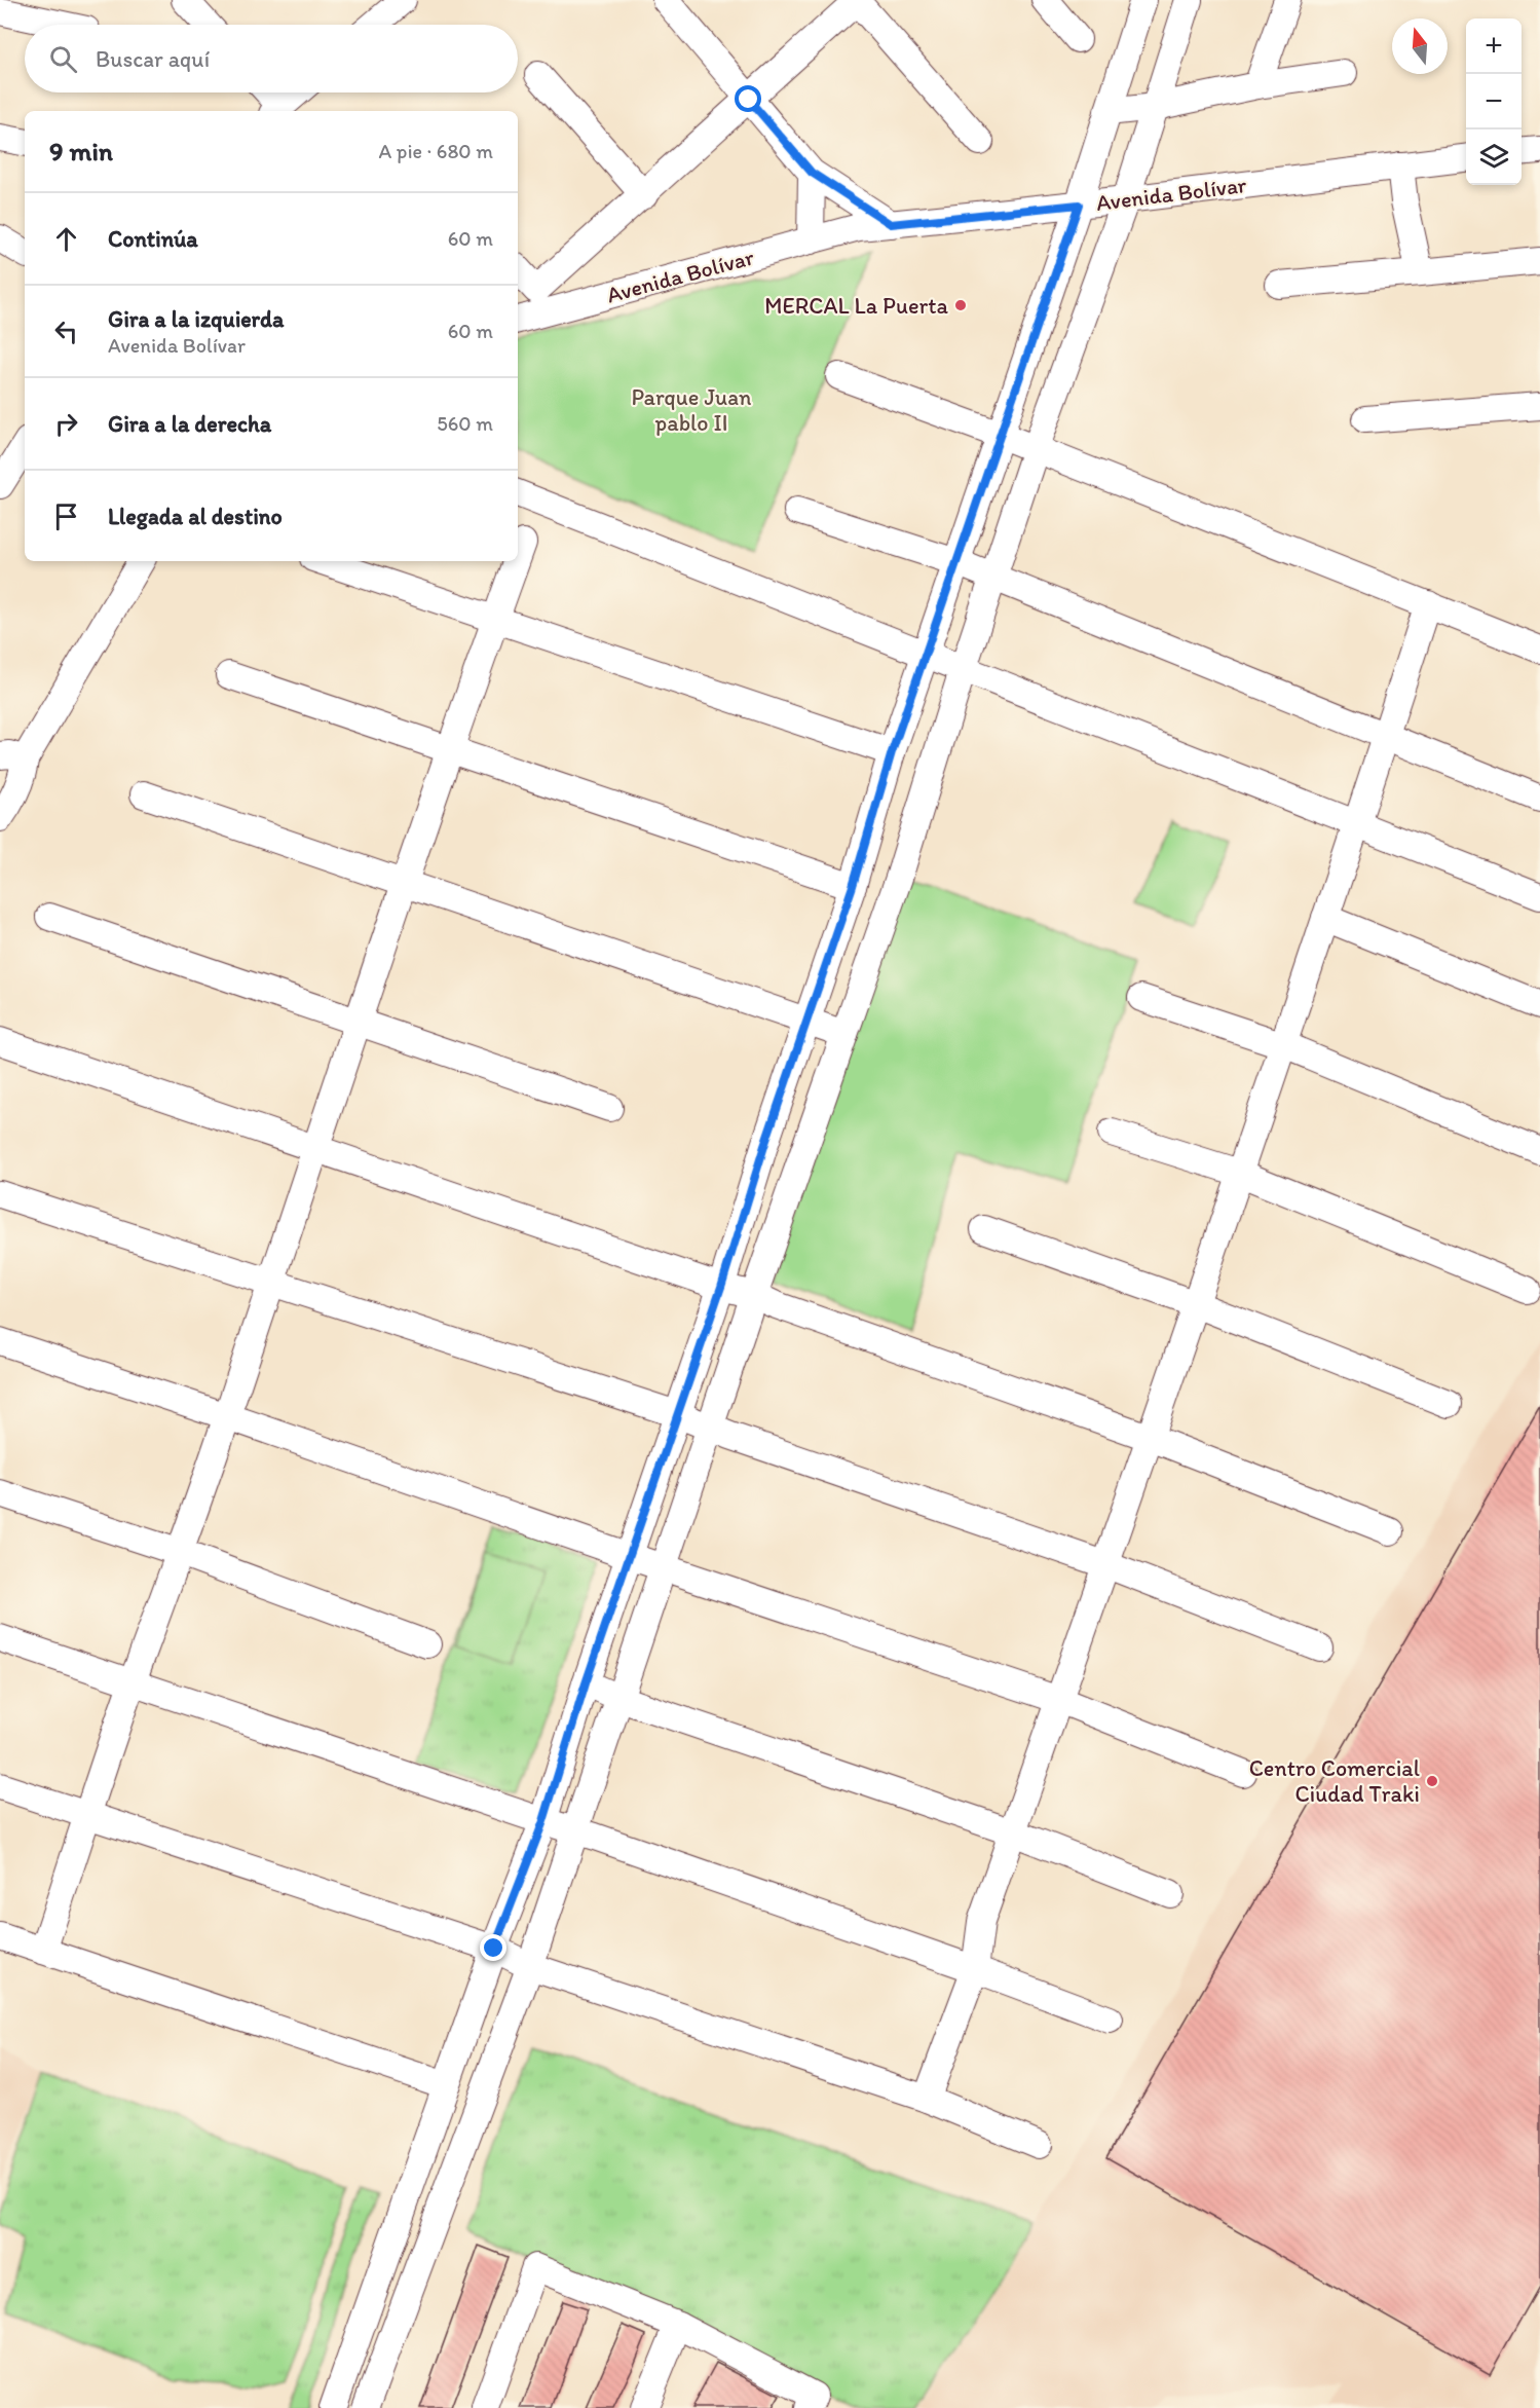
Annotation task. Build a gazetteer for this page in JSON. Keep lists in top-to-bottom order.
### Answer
{
  "streets": {
    "street": ["Avenida Bolívar"]
  },
  "parks": ["Parque Juan pablo II"],
  "places": ["MERCAL La Puerta", "Centro Comercial Ciudad Traki"],
  "north": "top",
  "page": {
    "map_buttons": ["+", "−"],
    "search": "Buscar aquí",
    "heading": ["9 min", "A pie · 680 m"],
    "list": [
      ["Continúa", "60 m"],
      ["Gira a la izquierda", "Avenida Bolívar", "60 m"],
      ["Gira a la derecha", "560 m"],
      "Llegada al destino"
    ]
  }
}
